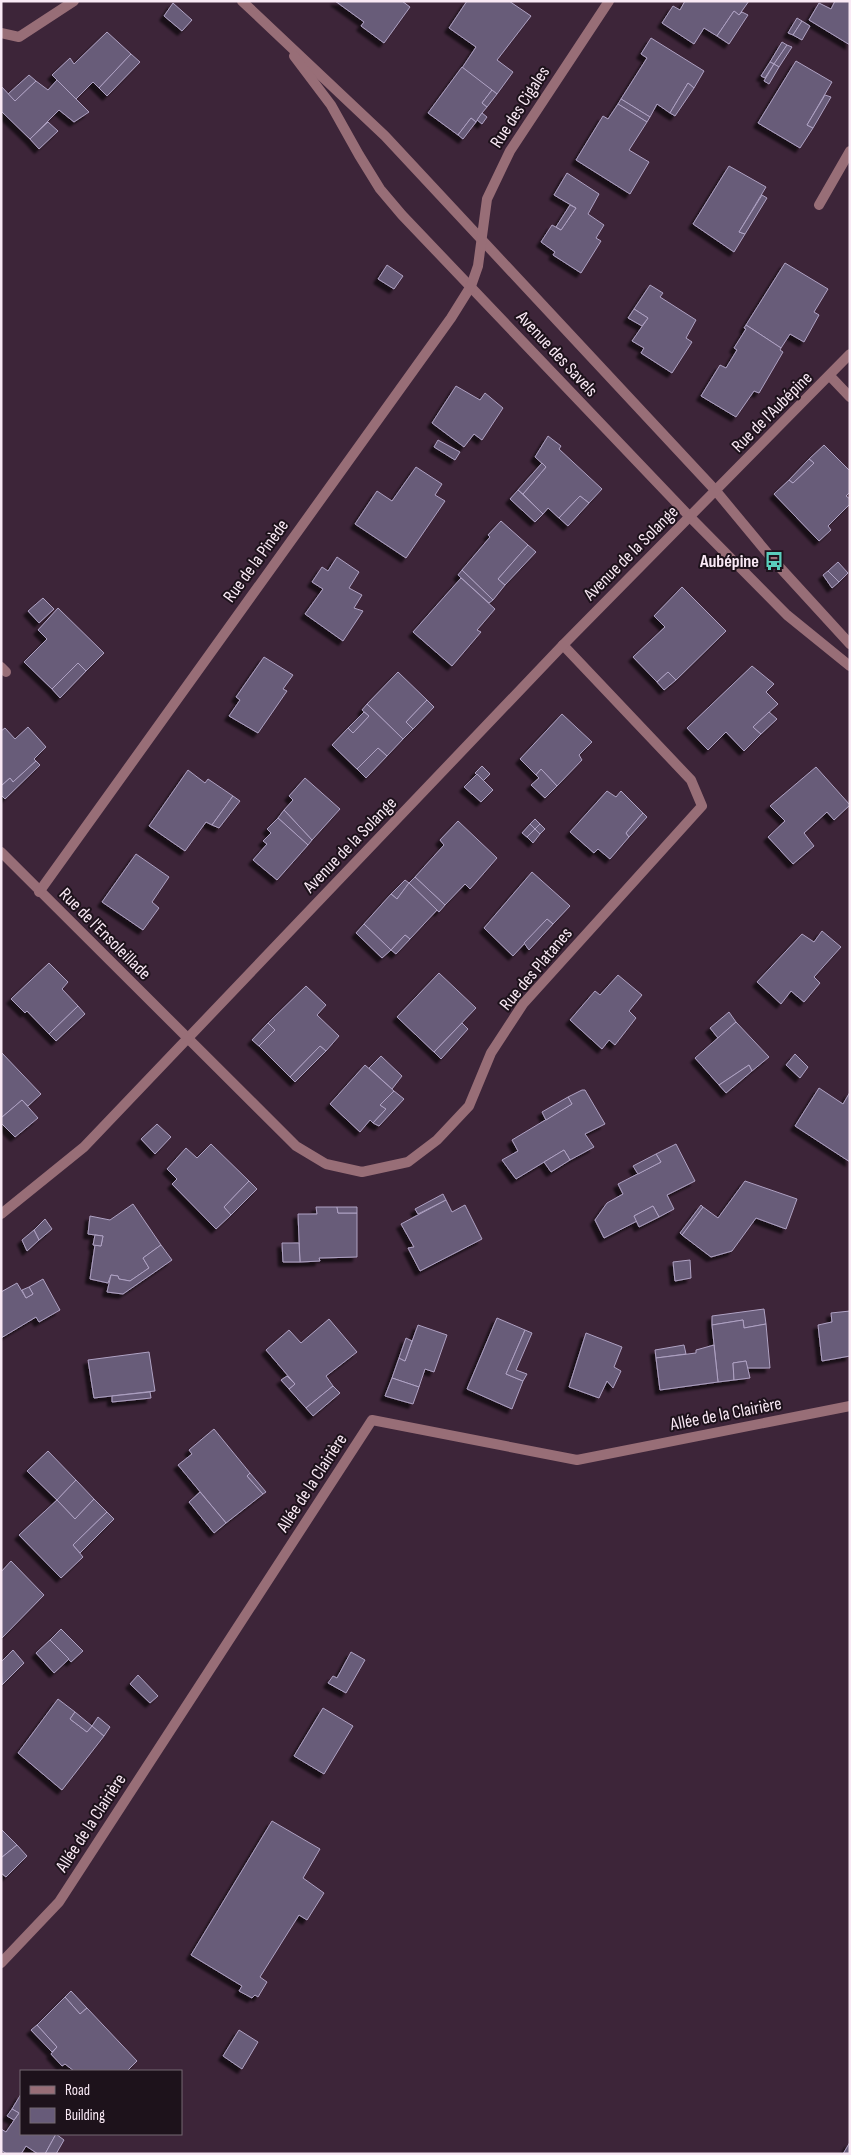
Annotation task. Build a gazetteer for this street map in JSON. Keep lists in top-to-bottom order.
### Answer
{
  "streets": {
    "street": [
      "Rue des Cigales",
      "Avenue des Savels",
      "Rue de l'Aubépine",
      "Avenue de la Solange",
      "Rue de la Pinède",
      "Rue de l'Ensoleillade",
      "Rue des Platanes",
      "Allée de la Clairière"
    ]
  },
  "crossings": [
    ["Rue des Cigales", "Avenue des Savels"],
    ["Rue des Cigales", "Rue de la Pinède"],
    ["Avenue des Savels", "Rue de l'Aubépine"],
    ["Avenue des Savels", "Avenue de la Solange"],
    ["Avenue des Savels", "Rue de la Pinède"],
    ["Rue de l'Aubépine", "Avenue de la Solange"],
    ["Avenue de la Solange", "Rue de l'Ensoleillade"],
    ["Avenue de la Solange", "Rue des Platanes"],
    ["Rue de la Pinède", "Rue de l'Ensoleillade"],
    ["Rue de l'Ensoleillade", "Rue des Platanes"]
  ],
  "places": {
    "bus stop": ["Aubépine"]
  },
  "legend": ["Road", "Building"]
}
